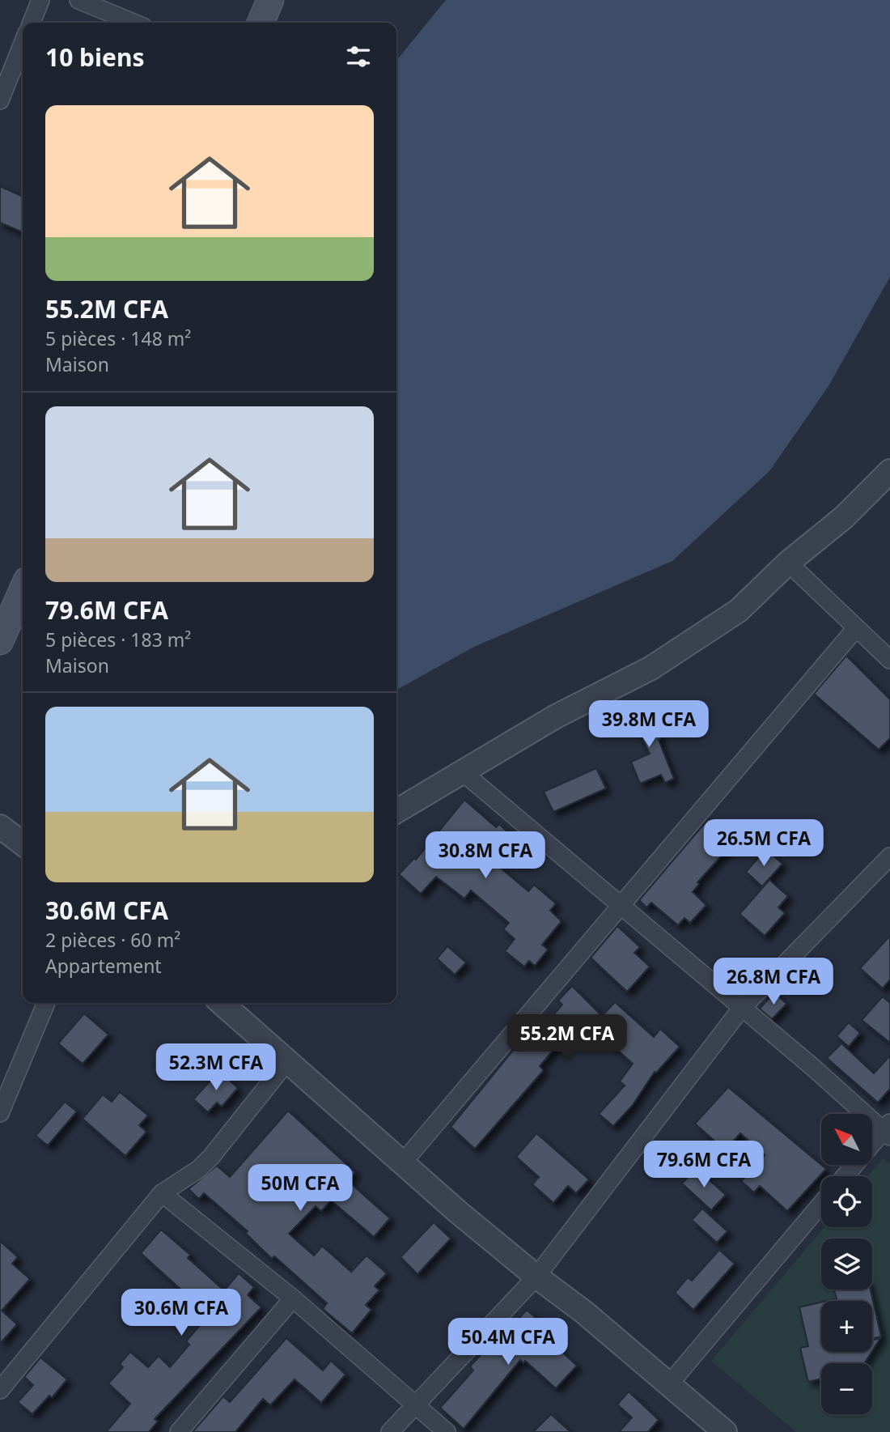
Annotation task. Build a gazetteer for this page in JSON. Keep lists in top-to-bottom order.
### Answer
{
  "north": "top left",
  "page": {
    "heading": "10 biens",
    "list": [
      {
        "name": "55.2M CFA",
        "note": "5 pièces · 148 m² · Maison"
      },
      {
        "name": "79.6M CFA",
        "note": "5 pièces · 183 m² · Maison"
      },
      {
        "name": "30.6M CFA",
        "note": "2 pièces · 60 m² · Appartement"
      }
    ],
    "price": [
      "39.8M CFA",
      "26.5M CFA",
      "30.8M CFA",
      "26.8M CFA",
      "55.2M CFA",
      "52.3M CFA",
      "79.6M CFA",
      "50M CFA",
      "30.6M CFA",
      "50.4M CFA"
    ],
    "map_buttons": ["+", "−"]
  }
}
